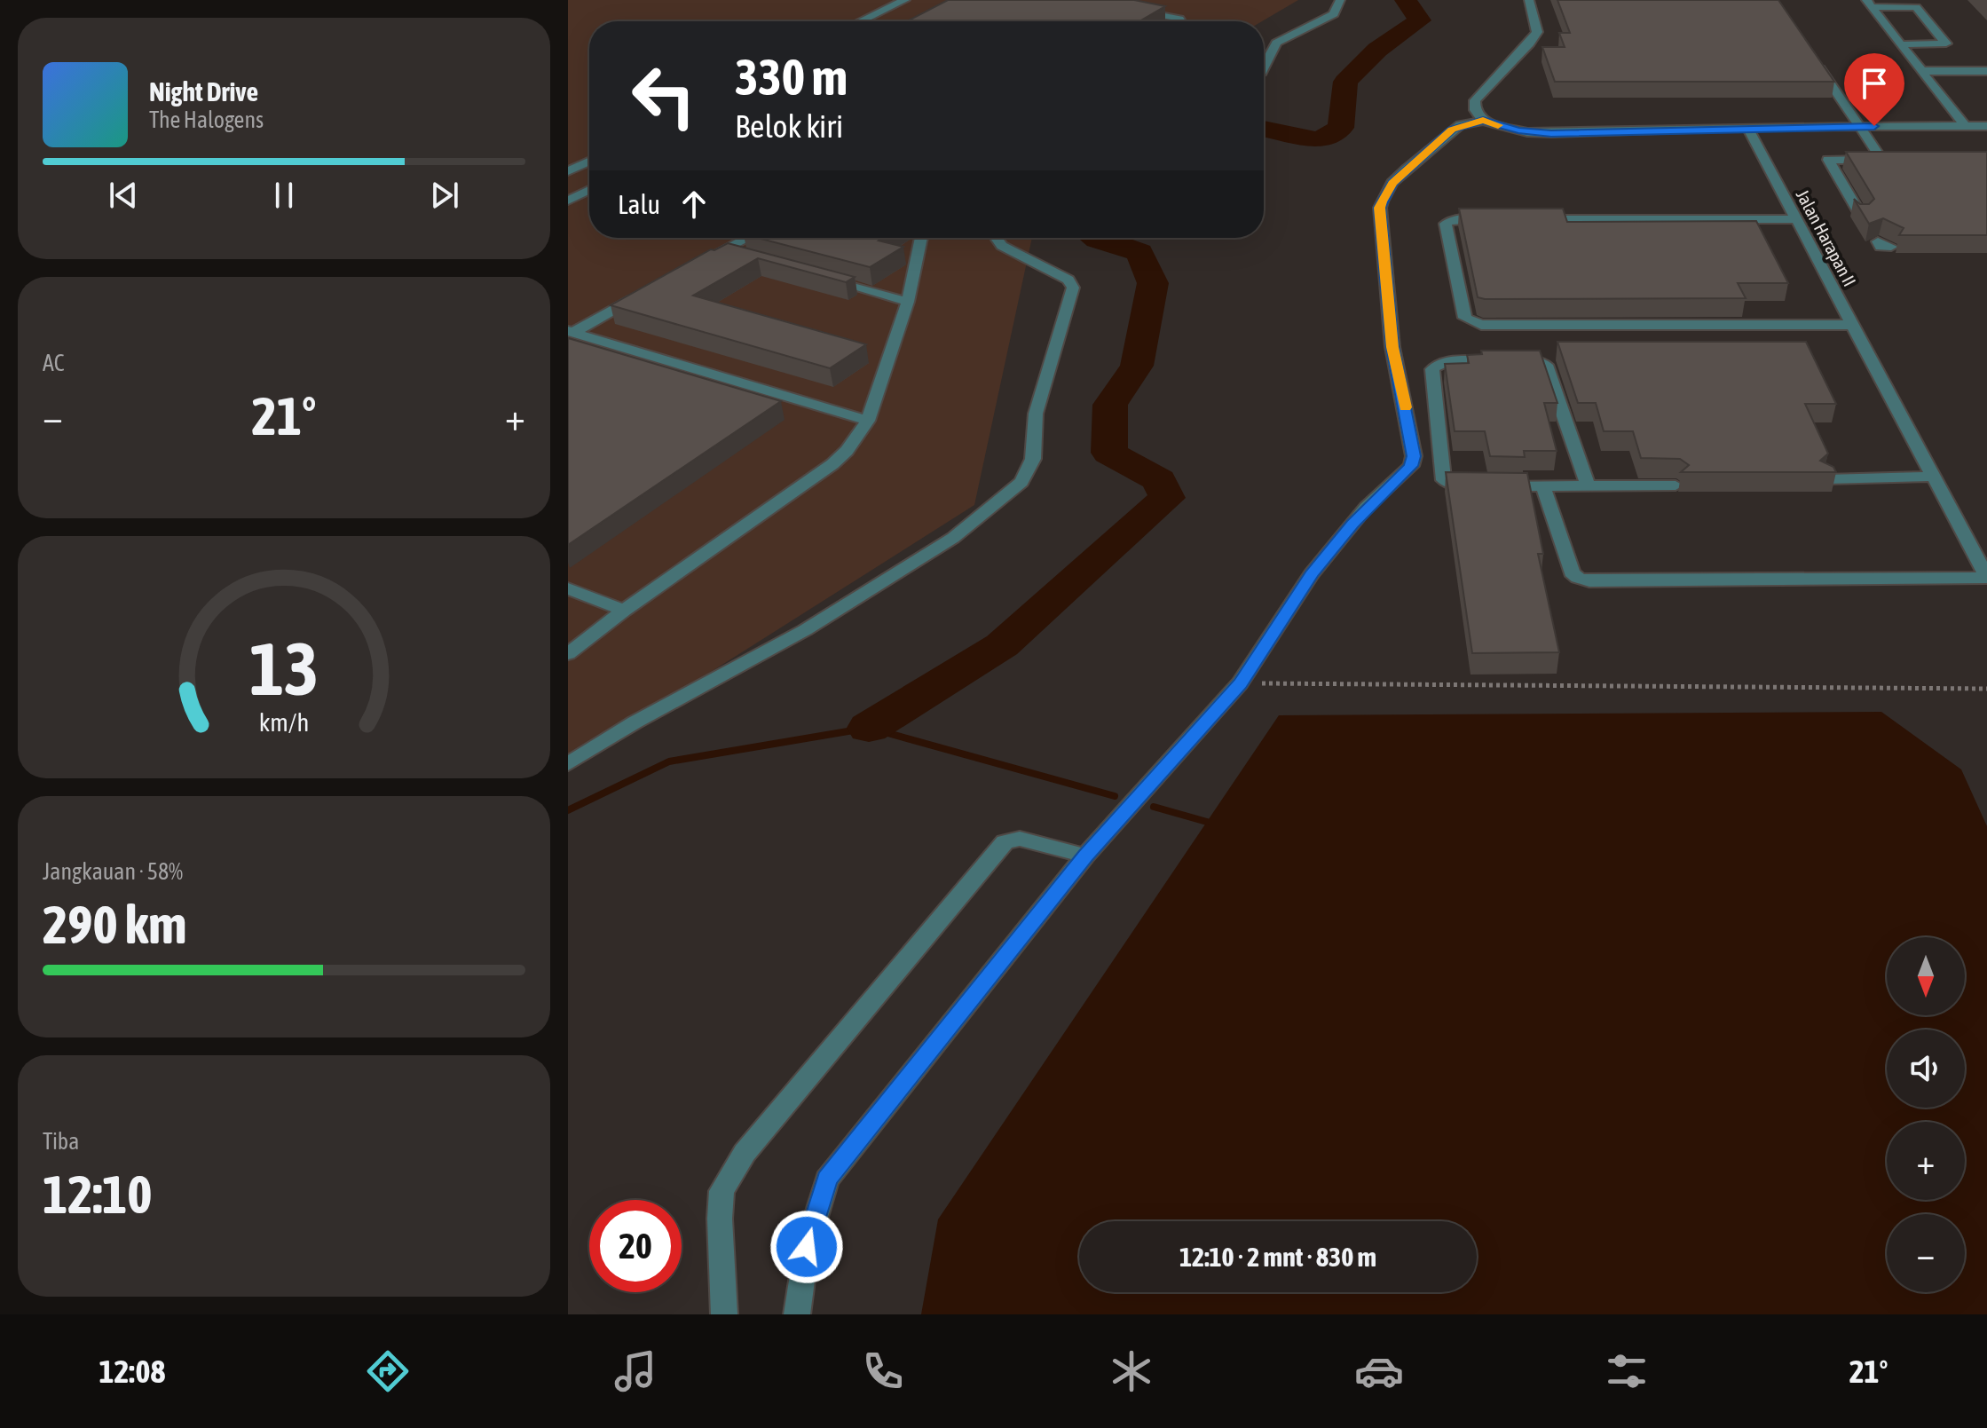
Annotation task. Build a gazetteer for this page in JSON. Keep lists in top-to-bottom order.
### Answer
{
  "streets": {
    "street": ["Jalan Harapan II"]
  },
  "north": "bottom",
  "page": {
    "turn": ["330 m", "Belok kiri"],
    "song": ["Night Drive", "The Halogens"],
    "then": "Lalu",
    "tile": [
      "AC",
      ["Jangkauan · 58%", "290 km"],
      ["Tiba", "12:10"]
    ],
    "heat": ["−", "21°", "+"],
    "map_buttons": ["+", "−"],
    "limit": "20",
    "trip": "12:10 · 2 mnt · 830 m",
    "tabs": ["12:08", "21°"],
    "gauge": ["13", "km/h"]
  }
}
